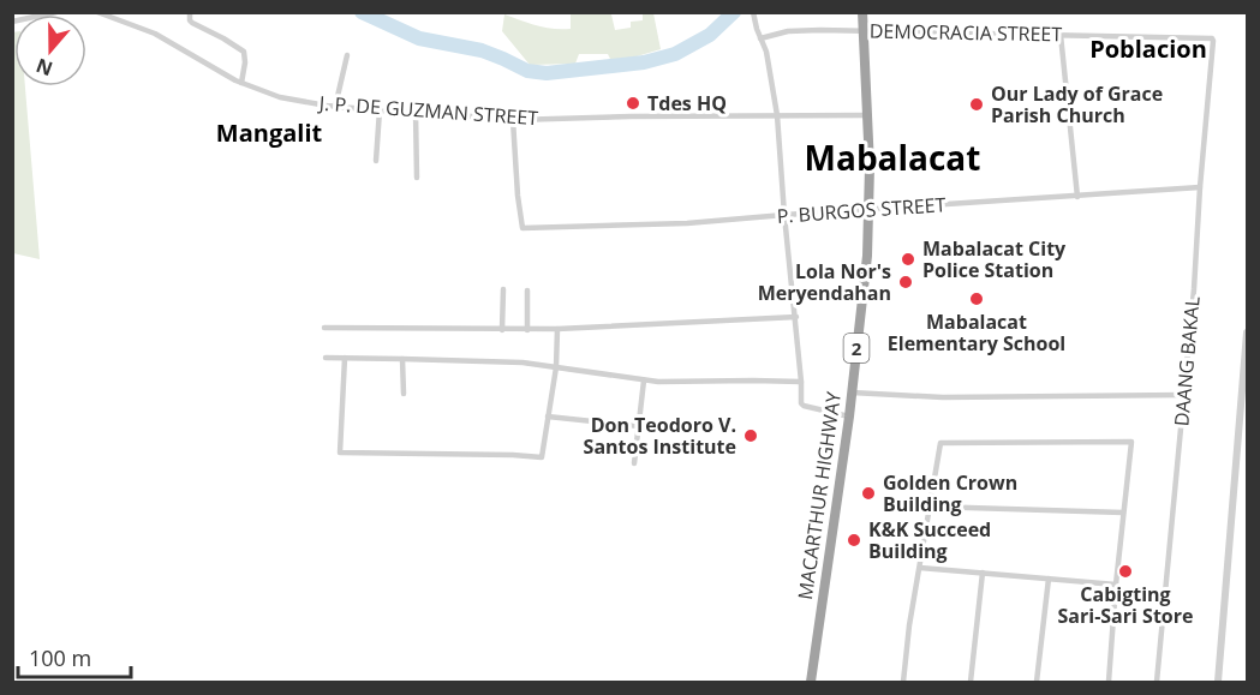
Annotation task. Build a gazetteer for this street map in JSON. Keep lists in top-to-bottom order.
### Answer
{
  "streets": {
    "highway": ["2", "MACARTHUR HIGHWAY"],
    "street": [
      "DEMOCRACIA STREET",
      "J. P. DE GUZMAN STREET",
      "P. BURGOS STREET",
      "DAANG BAKAL"
    ]
  },
  "crossings": [
    ["DEMOCRACIA STREET", "DAANG BAKAL"],
    ["DEMOCRACIA STREET", "MACARTHUR HIGHWAY"],
    ["J. P. DE GUZMAN STREET", "P. BURGOS STREET"],
    ["J. P. DE GUZMAN STREET", "MACARTHUR HIGHWAY"],
    ["P. BURGOS STREET", "DAANG BAKAL"],
    ["P. BURGOS STREET", "MACARTHUR HIGHWAY"]
  ],
  "districts": ["Poblacion", "Mangalit", "Mabalacat"],
  "places": [
    "Tdes HQ",
    "Our Lady of Grace Parish Church",
    "Mabalacat City Police Station",
    "Lola Nor's Meryendahan",
    "Mabalacat Elementary School",
    "Don Teodoro V. Santos Institute",
    "Golden Crown Building",
    "K&K Succeed Building",
    "Cabigting Sari-Sari Store"
  ],
  "scale_bar": "100 m",
  "north": "bottom"
}
